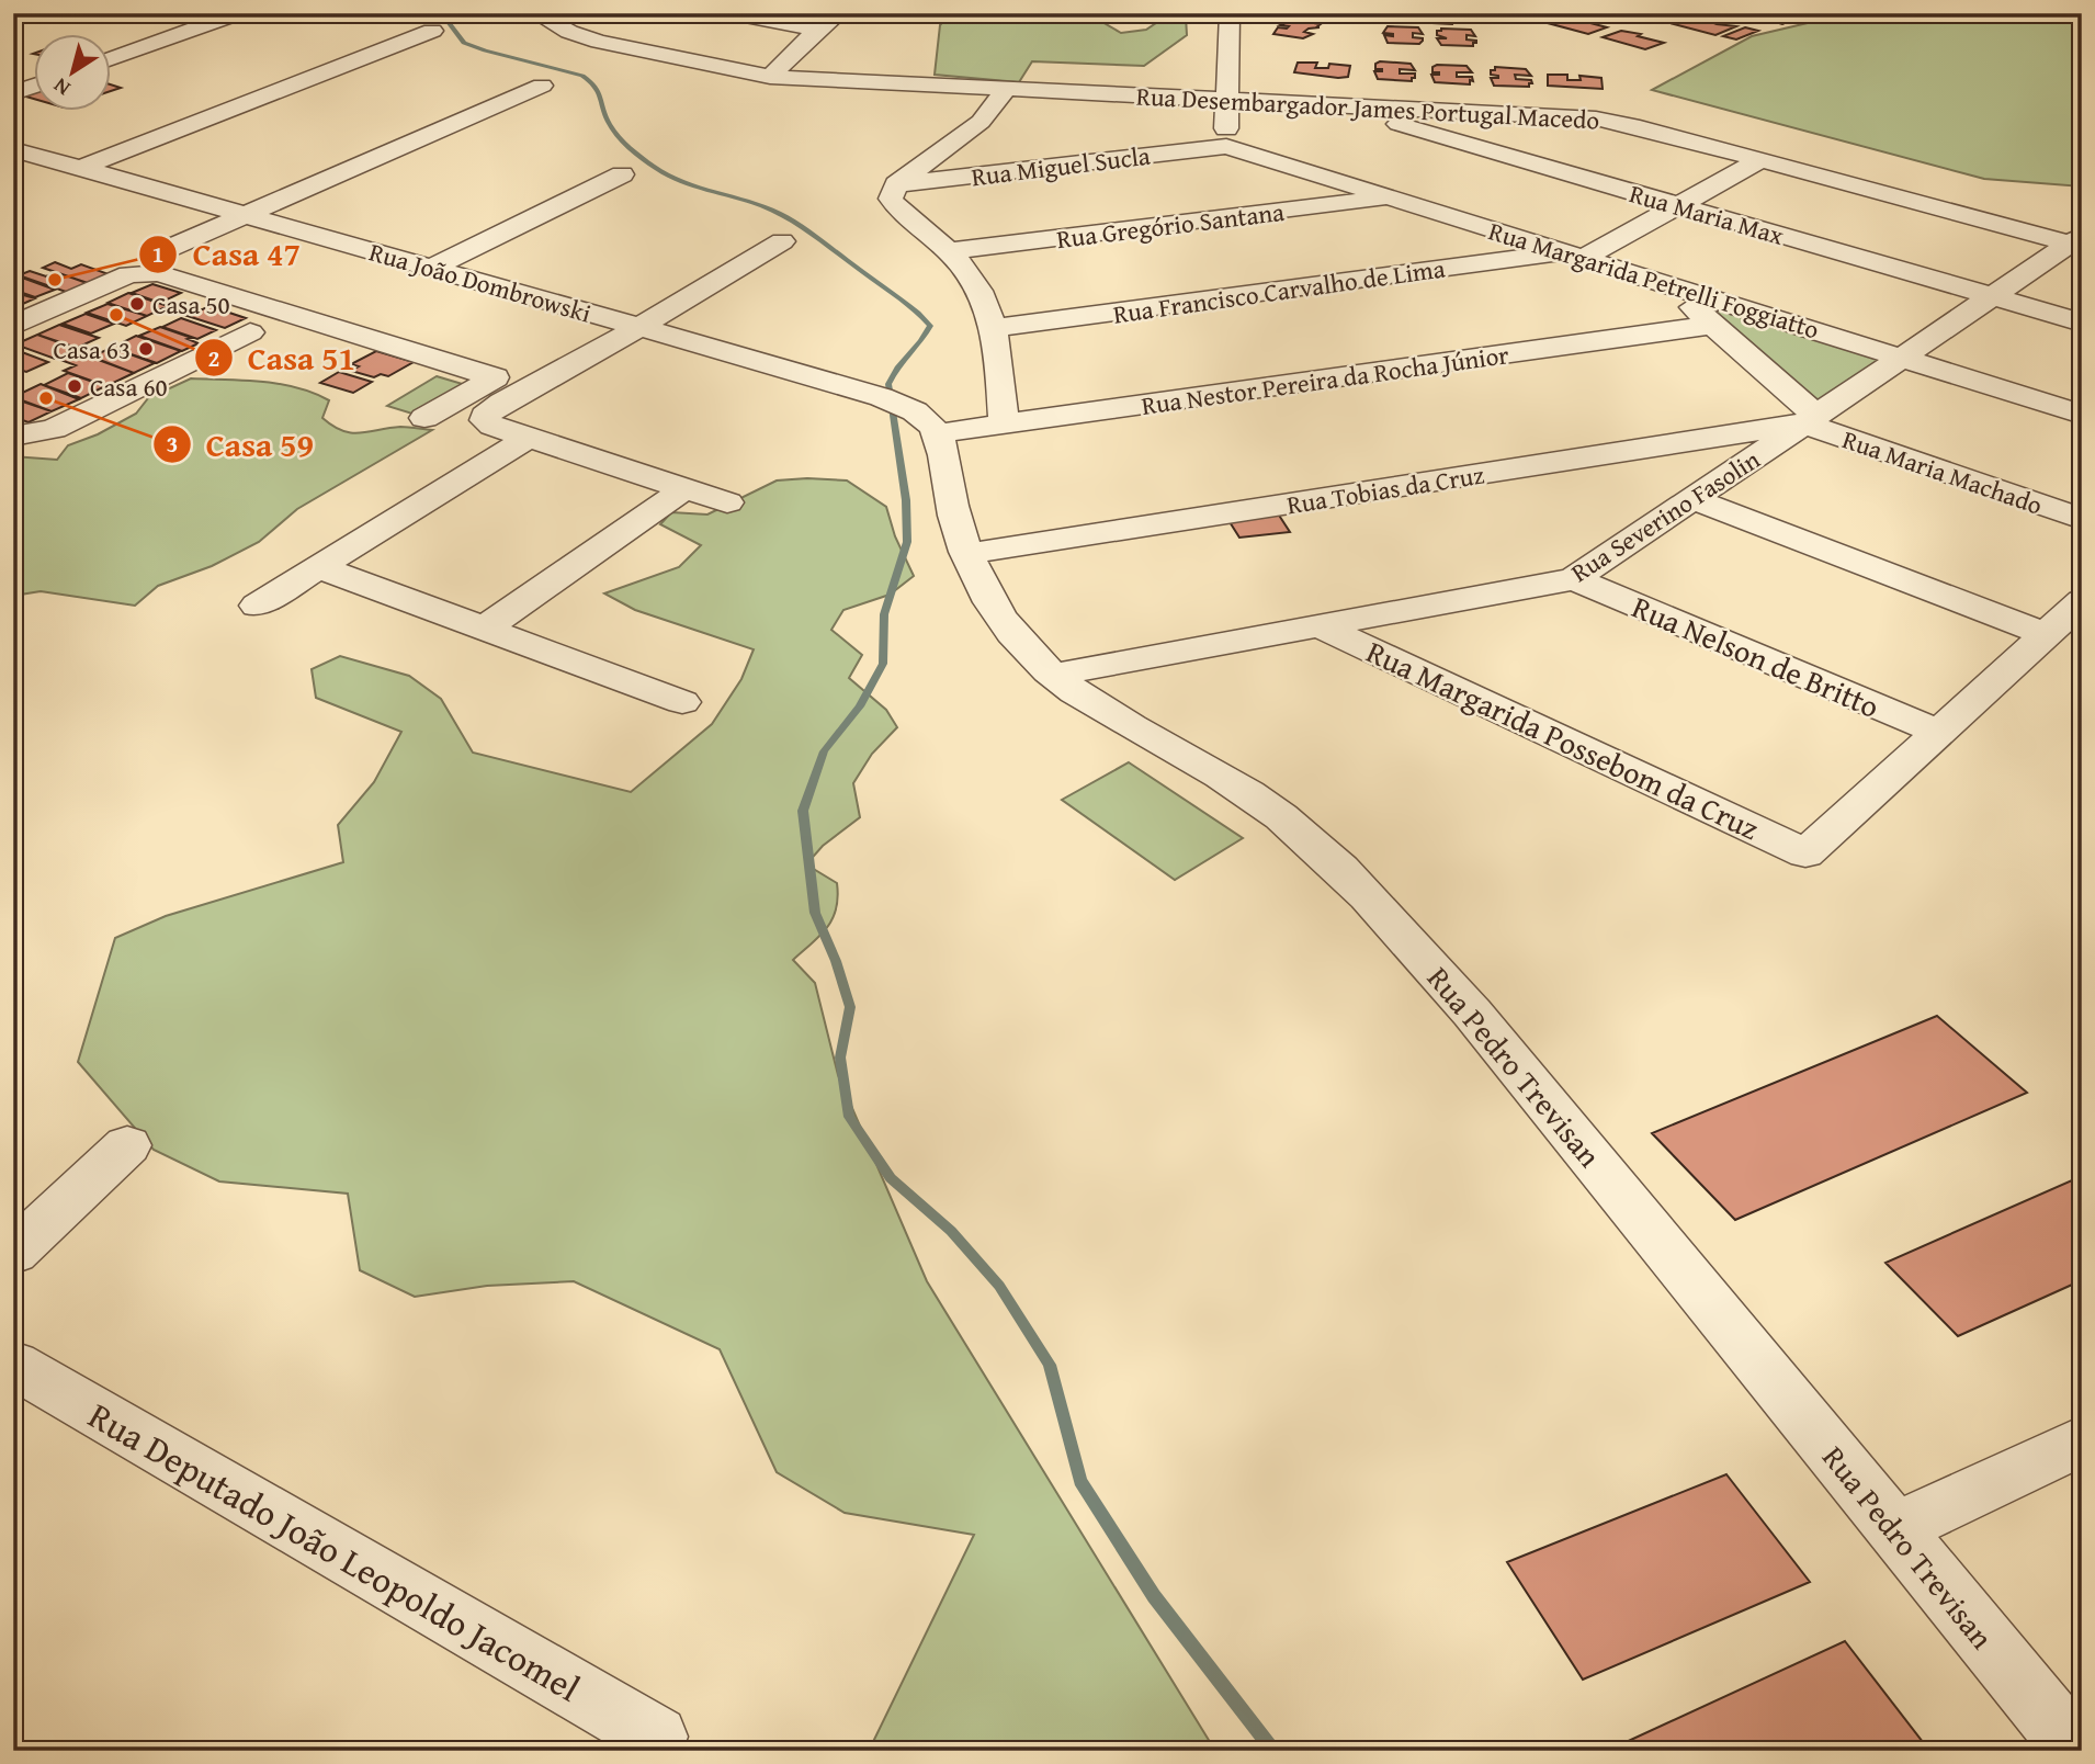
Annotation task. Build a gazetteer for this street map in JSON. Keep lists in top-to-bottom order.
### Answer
{
  "streets": {
    "street": [
      "Rua Desembargador James Portugal Macedo",
      "Rua Miguel Sucla",
      "Rua Maria Max",
      "Rua Gregório Santana",
      "Rua Margarida Petrelli Foggiatto",
      "Rua João Dombrowski",
      "Rua Francisco Carvalho de Lima",
      "Rua Nestor Pereira da Rocha Júnior",
      "Rua Maria Machado",
      "Rua Tobias da Cruz",
      "Rua Severino Fasolin",
      "Rua Nelson de Britto",
      "Rua Margarida Possebom da Cruz",
      "Rua Pedro Trevisan",
      "Rua Deputado João Leopoldo Jacomel"
    ]
  },
  "crossings": [
    ["Rua Desembargador James Portugal Macedo", "Rua Maria Max"],
    ["Rua Desembargador James Portugal Macedo", "Rua Francisco Carvalho de Lima"],
    ["Rua Desembargador James Portugal Macedo", "Rua Severino Fasolin"],
    ["Rua Miguel Sucla", "Rua Margarida Petrelli Foggiatto"],
    ["Rua Maria Max", "Rua Francisco Carvalho de Lima"],
    ["Rua Maria Max", "Rua Severino Fasolin"],
    ["Rua Gregório Santana", "Rua Margarida Petrelli Foggiatto"],
    ["Rua Margarida Petrelli Foggiatto", "Rua Francisco Carvalho de Lima"],
    ["Rua Margarida Petrelli Foggiatto", "Rua Severino Fasolin"],
    ["Rua João Dombrowski", "Rua Nestor Pereira da Rocha Júnior"],
    ["Rua João Dombrowski", "Rua Pedro Trevisan"],
    ["Rua Nestor Pereira da Rocha Júnior", "Rua Pedro Trevisan"],
    ["Rua Maria Machado", "Rua Tobias da Cruz"],
    ["Rua Maria Machado", "Rua Severino Fasolin"],
    ["Rua Tobias da Cruz", "Rua Severino Fasolin"],
    ["Rua Tobias da Cruz", "Rua Pedro Trevisan"],
    ["Rua Severino Fasolin", "Rua Nelson de Britto"],
    ["Rua Severino Fasolin", "Rua Margarida Possebom da Cruz"],
    ["Rua Severino Fasolin", "Rua Pedro Trevisan"],
    ["Rua Nelson de Britto", "Rua Margarida Possebom da Cruz"]
  ],
  "places": [
    "Casa 47",
    "Casa 50",
    "Casa 51",
    "Casa 63",
    "Casa 60",
    "Casa 59"
  ],
  "north": "bottom left"
}
